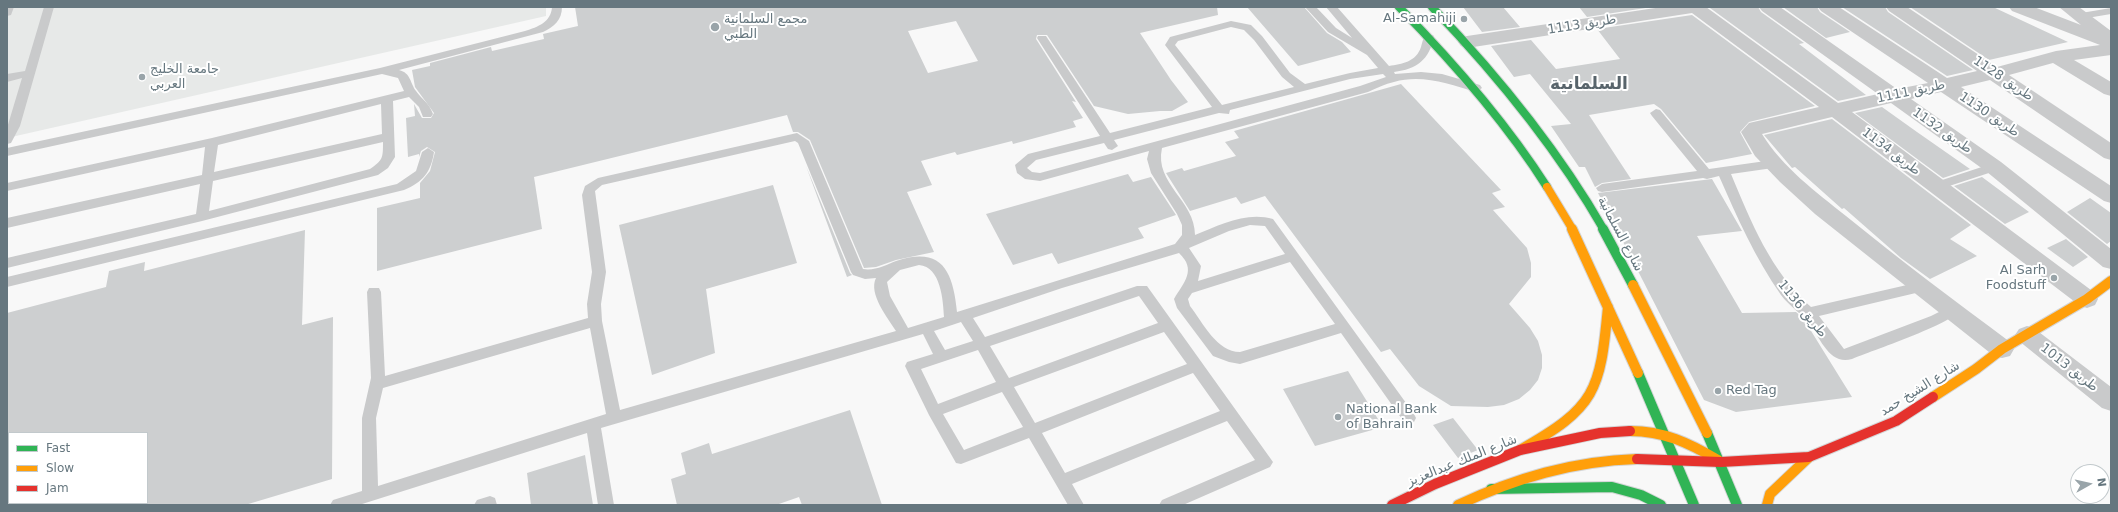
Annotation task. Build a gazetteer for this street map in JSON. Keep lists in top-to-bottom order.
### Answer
{
  "streets": {
    "main road": ["شارع السلمانية", "شارع الشيخ حمد", "شارع الملك عبدالعزيز"],
    "street": [
      "طريق 1113",
      "طريق 1128",
      "طريق 1111",
      "طريق 1130",
      "طريق 1132",
      "طريق 1134",
      "طريق 1013"
    ],
    "lane": ["طريق 1136"]
  },
  "crossings": [
    ["طريق 1113", "طريق 1134"],
    ["طريق 1113", "شارع السلمانية"],
    ["طريق 1128", "طريق 1111"],
    ["طريق 1111", "طريق 1130"],
    ["طريق 1111", "طريق 1132"],
    ["طريق 1111", "طريق 1134"],
    ["طريق 1111", "طريق 1136"],
    ["طريق 1111", "شارع الشيخ حمد"],
    ["طريق 1134", "شارع الشيخ حمد"],
    ["شارع السلمانية", "شارع الشيخ حمد"],
    ["شارع السلمانية", "شارع الملك عبدالعزيز"],
    ["طريق 1013", "شارع الشيخ حمد"],
    ["شارع الشيخ حمد", "شارع الملك عبدالعزيز"]
  ],
  "districts": ["السلمانية"],
  "places": [
    "Al-Samahiji",
    "مجمع السلمانية الطبي",
    "جامعة الخليج العربي",
    "Al Sarh Foodstuff",
    "Red Tag",
    "National Bank of Bahrain"
  ],
  "legend": ["Fast", "Slow", "Jam"],
  "north": "right"
}
